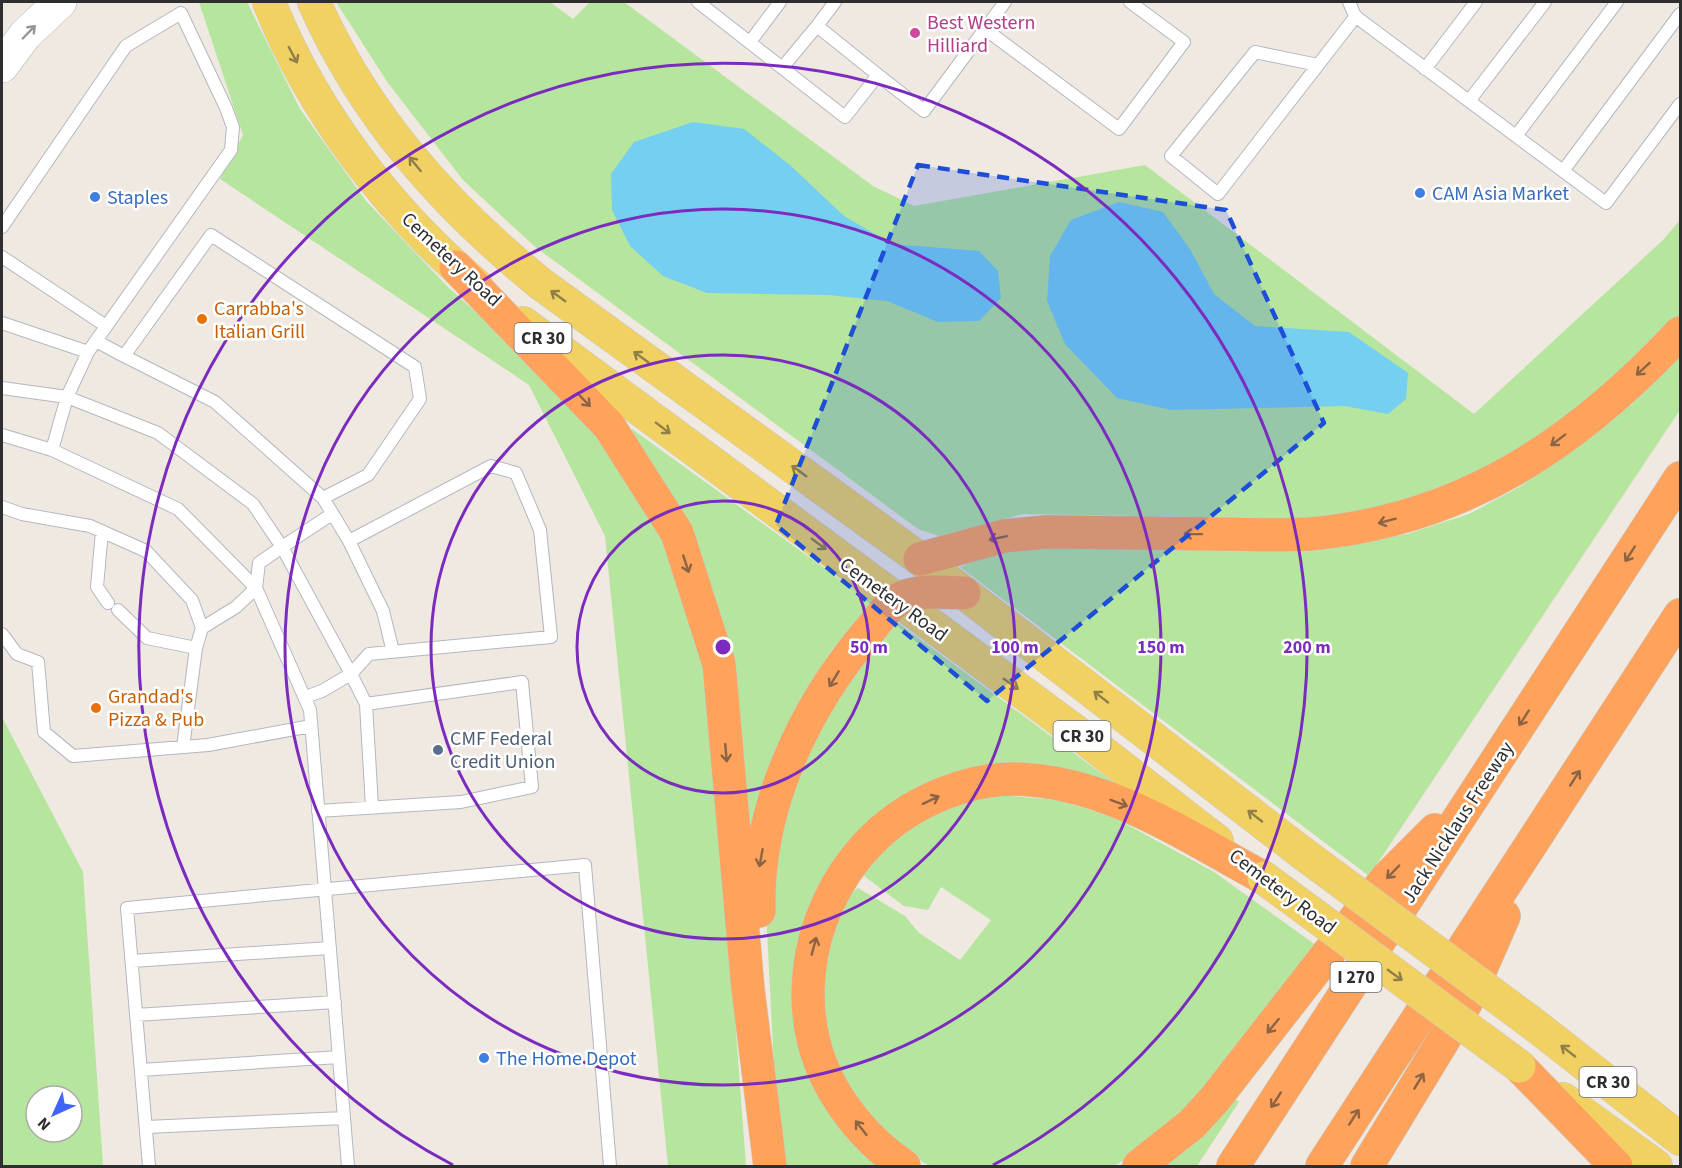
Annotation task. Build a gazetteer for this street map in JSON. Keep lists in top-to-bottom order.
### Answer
{
  "streets": {
    "highway": ["Jack Nicklaus Freeway", "I 270"],
    "main road": ["Cemetery Road", "CR 30"]
  },
  "places": [
    "Best Western Hilliard",
    "CAM Asia Market",
    "Staples",
    "Carrabba's Italian Grill",
    "Grandad's Pizza & Pub",
    "CMF Federal Credit Union",
    "The Home Depot"
  ],
  "north": "bottom left",
  "rings": [
    "50 m",
    "100 m",
    "150 m",
    "200 m"
  ]
}
